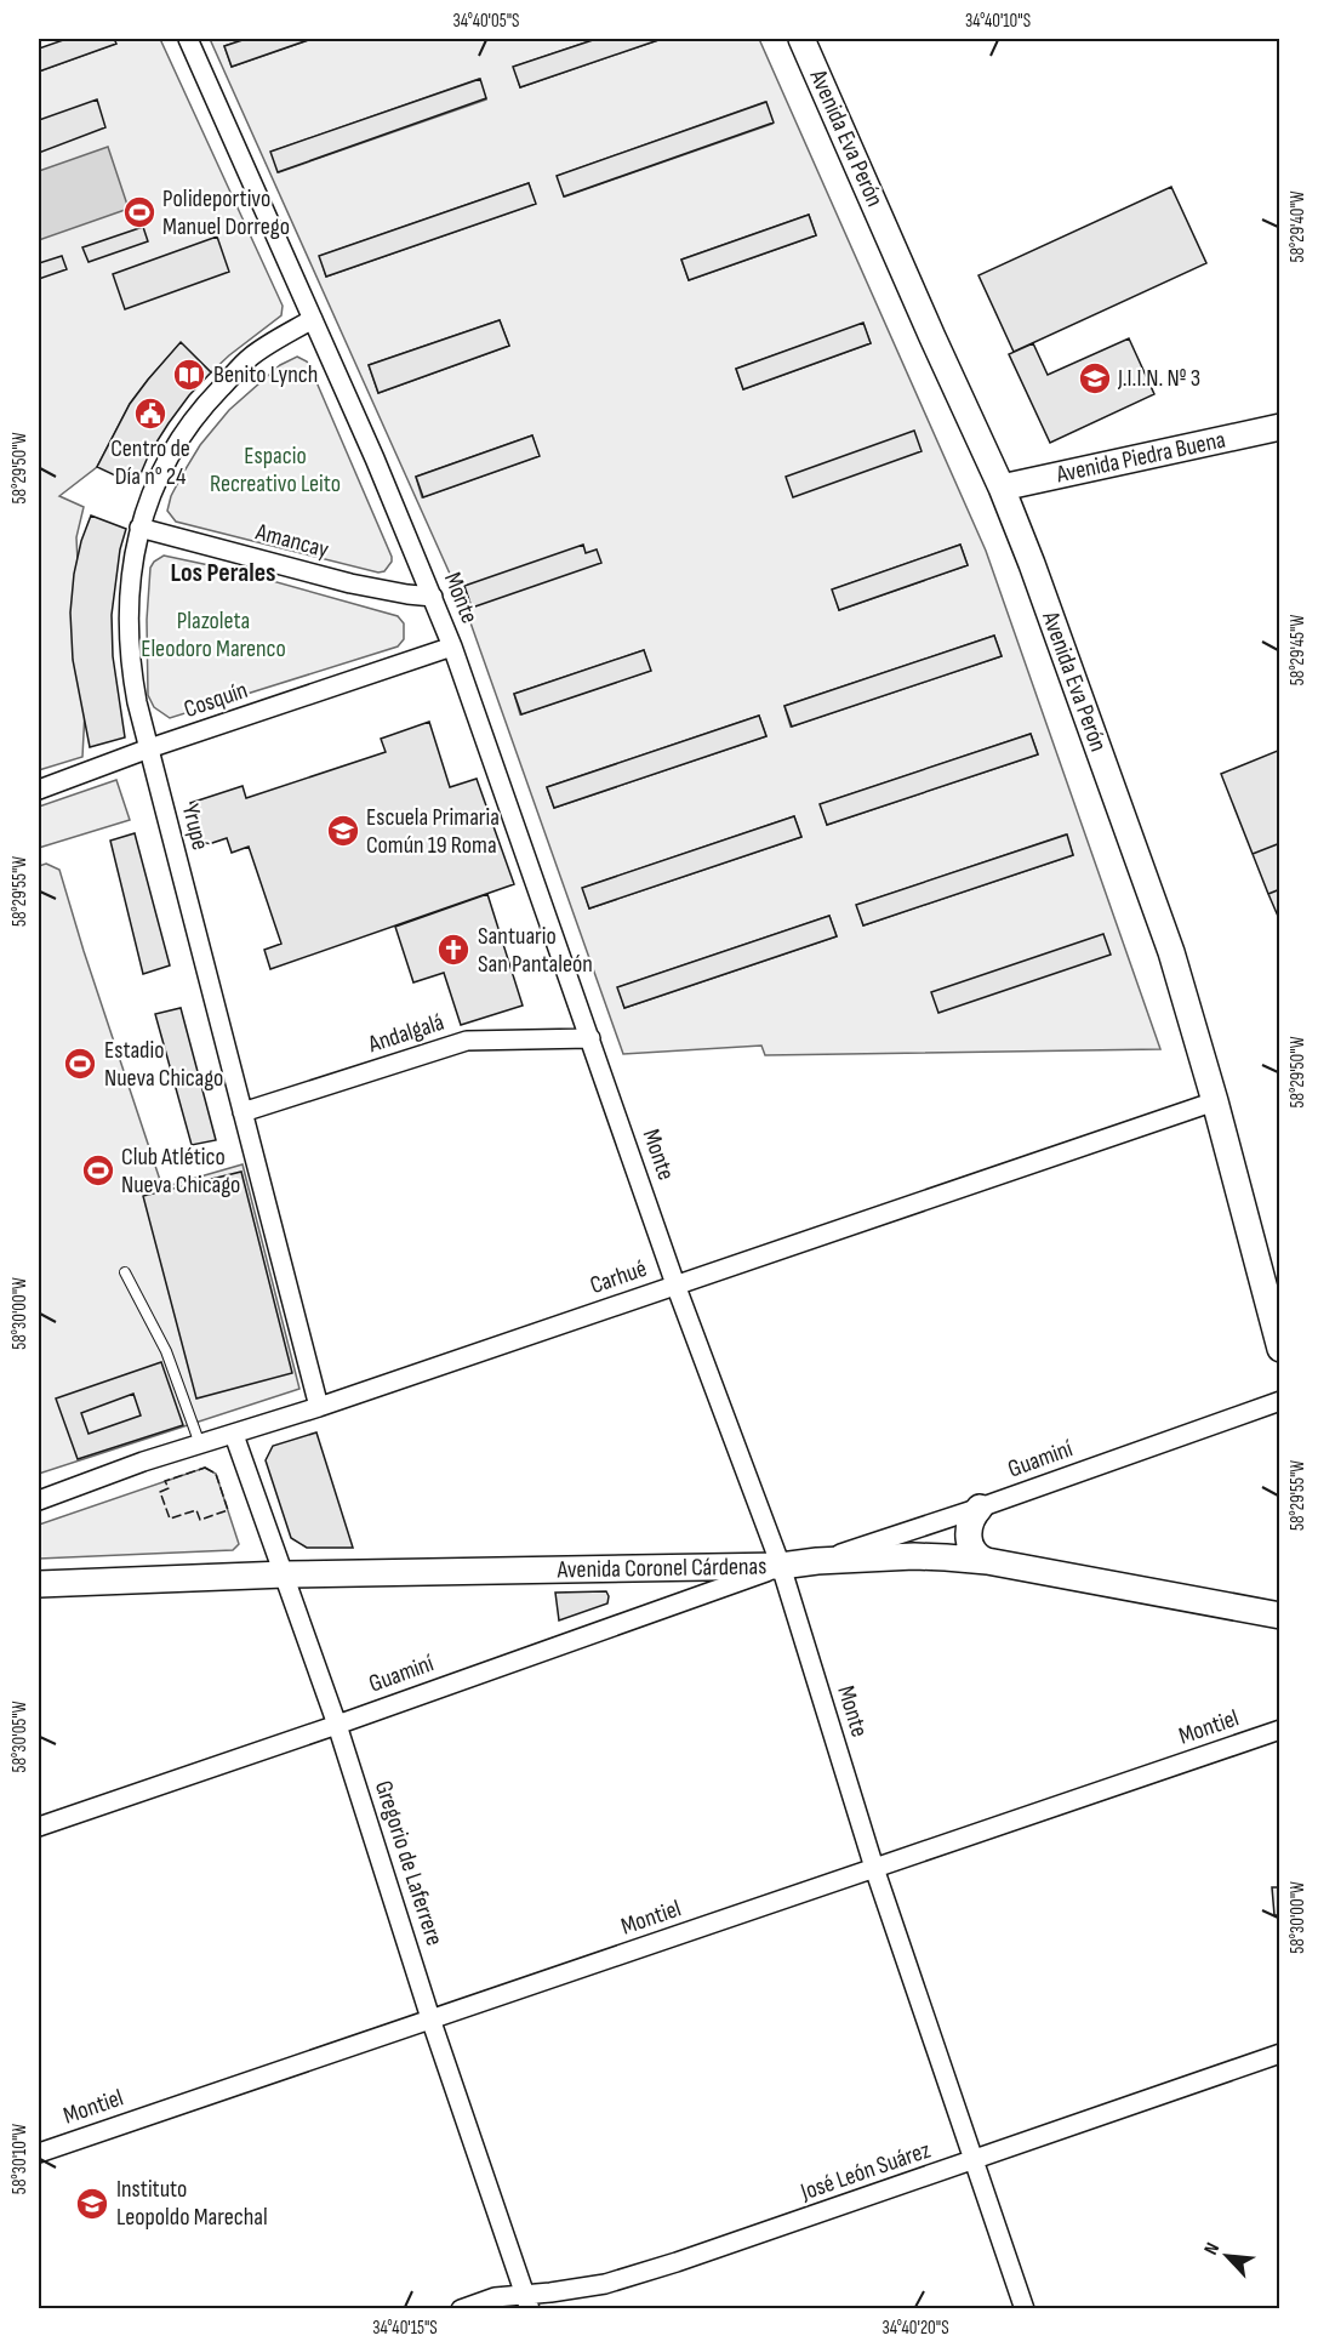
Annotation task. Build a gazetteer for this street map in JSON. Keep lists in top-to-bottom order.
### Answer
{
  "streets": {
    "main road": ["Avenida Eva Perón", "Avenida Piedra Buena", "Avenida Coronel Cárdenas"],
    "street": [
      "Amancay",
      "Monte",
      "Cosquín",
      "Yrupé",
      "Andalgalá",
      "Carhué",
      "Guaminí",
      "Montiel",
      "Gregorio de Laferrere",
      "José León Suárez"
    ]
  },
  "crossings": [
    ["Avenida Eva Perón", "Avenida Piedra Buena"],
    ["Avenida Eva Perón", "Carhué"],
    ["Amancay", "Monte"],
    ["Amancay", "Yrupé"],
    ["Monte", "Cosquín"],
    ["Monte", "Yrupé"],
    ["Monte", "Andalgalá"],
    ["Monte", "Carhué"],
    ["Monte", "Guaminí"],
    ["Monte", "Avenida Coronel Cárdenas"],
    ["Monte", "Montiel"],
    ["Monte", "José León Suárez"],
    ["Cosquín", "Yrupé"],
    ["Yrupé", "Andalgalá"],
    ["Yrupé", "Carhué"],
    ["Carhué", "Gregorio de Laferrere"],
    ["Guaminí", "Avenida Coronel Cárdenas"],
    ["Guaminí", "Gregorio de Laferrere"],
    ["Avenida Coronel Cárdenas", "Gregorio de Laferrere"],
    ["Montiel", "Gregorio de Laferrere"],
    ["Gregorio de Laferrere", "José León Suárez"]
  ],
  "districts": ["Los Perales"],
  "parks": ["Espacio Recreativo Leito", "Plazoleta Eleodoro Marenco"],
  "places": {
    "sports": ["Polideportivo Manuel Dorrego", "Estadio Nueva Chicago", "Club Atlético Nueva Chicago"],
    "library": ["Benito Lynch"],
    "school or university": ["J.I.I.N. Nº 3", "Escuela Primaria Común 19 Roma", "Instituto Leopoldo Marechal"],
    "public building": ["Centro de Día n° 24"],
    "church": ["Santuario San Pantaleón"]
  },
  "north": "top left",
  "coordinates": [
    "34°40'05\"S",
    "34°40'10\"S",
    "58°29'40\"W",
    "58°29'50\"W",
    "58°29'45\"W",
    "58°29'55\"W",
    "58°30'00\"W",
    "58°30'05\"W",
    "58°30'10\"W",
    "34°40'15\"S",
    "34°40'20\"S"
  ]
}
